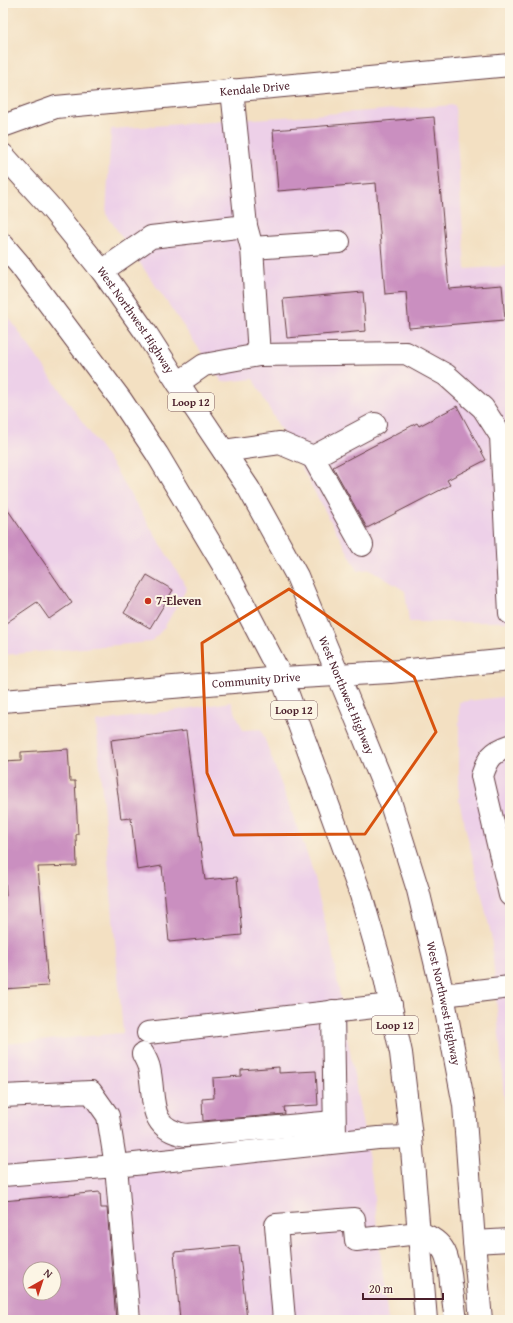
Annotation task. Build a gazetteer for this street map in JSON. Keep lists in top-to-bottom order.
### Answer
{
  "streets": {
    "main road": [
      "Kendale Drive",
      "West Northwest Highway",
      "Loop 12",
      "Community Drive"
    ]
  },
  "crossings": [
    ["West Northwest Highway", "Community Drive"],
    ["Loop 12", "Community Drive"]
  ],
  "places": ["7-Eleven"],
  "scale_bar": "20 m",
  "north": "top right"
}
